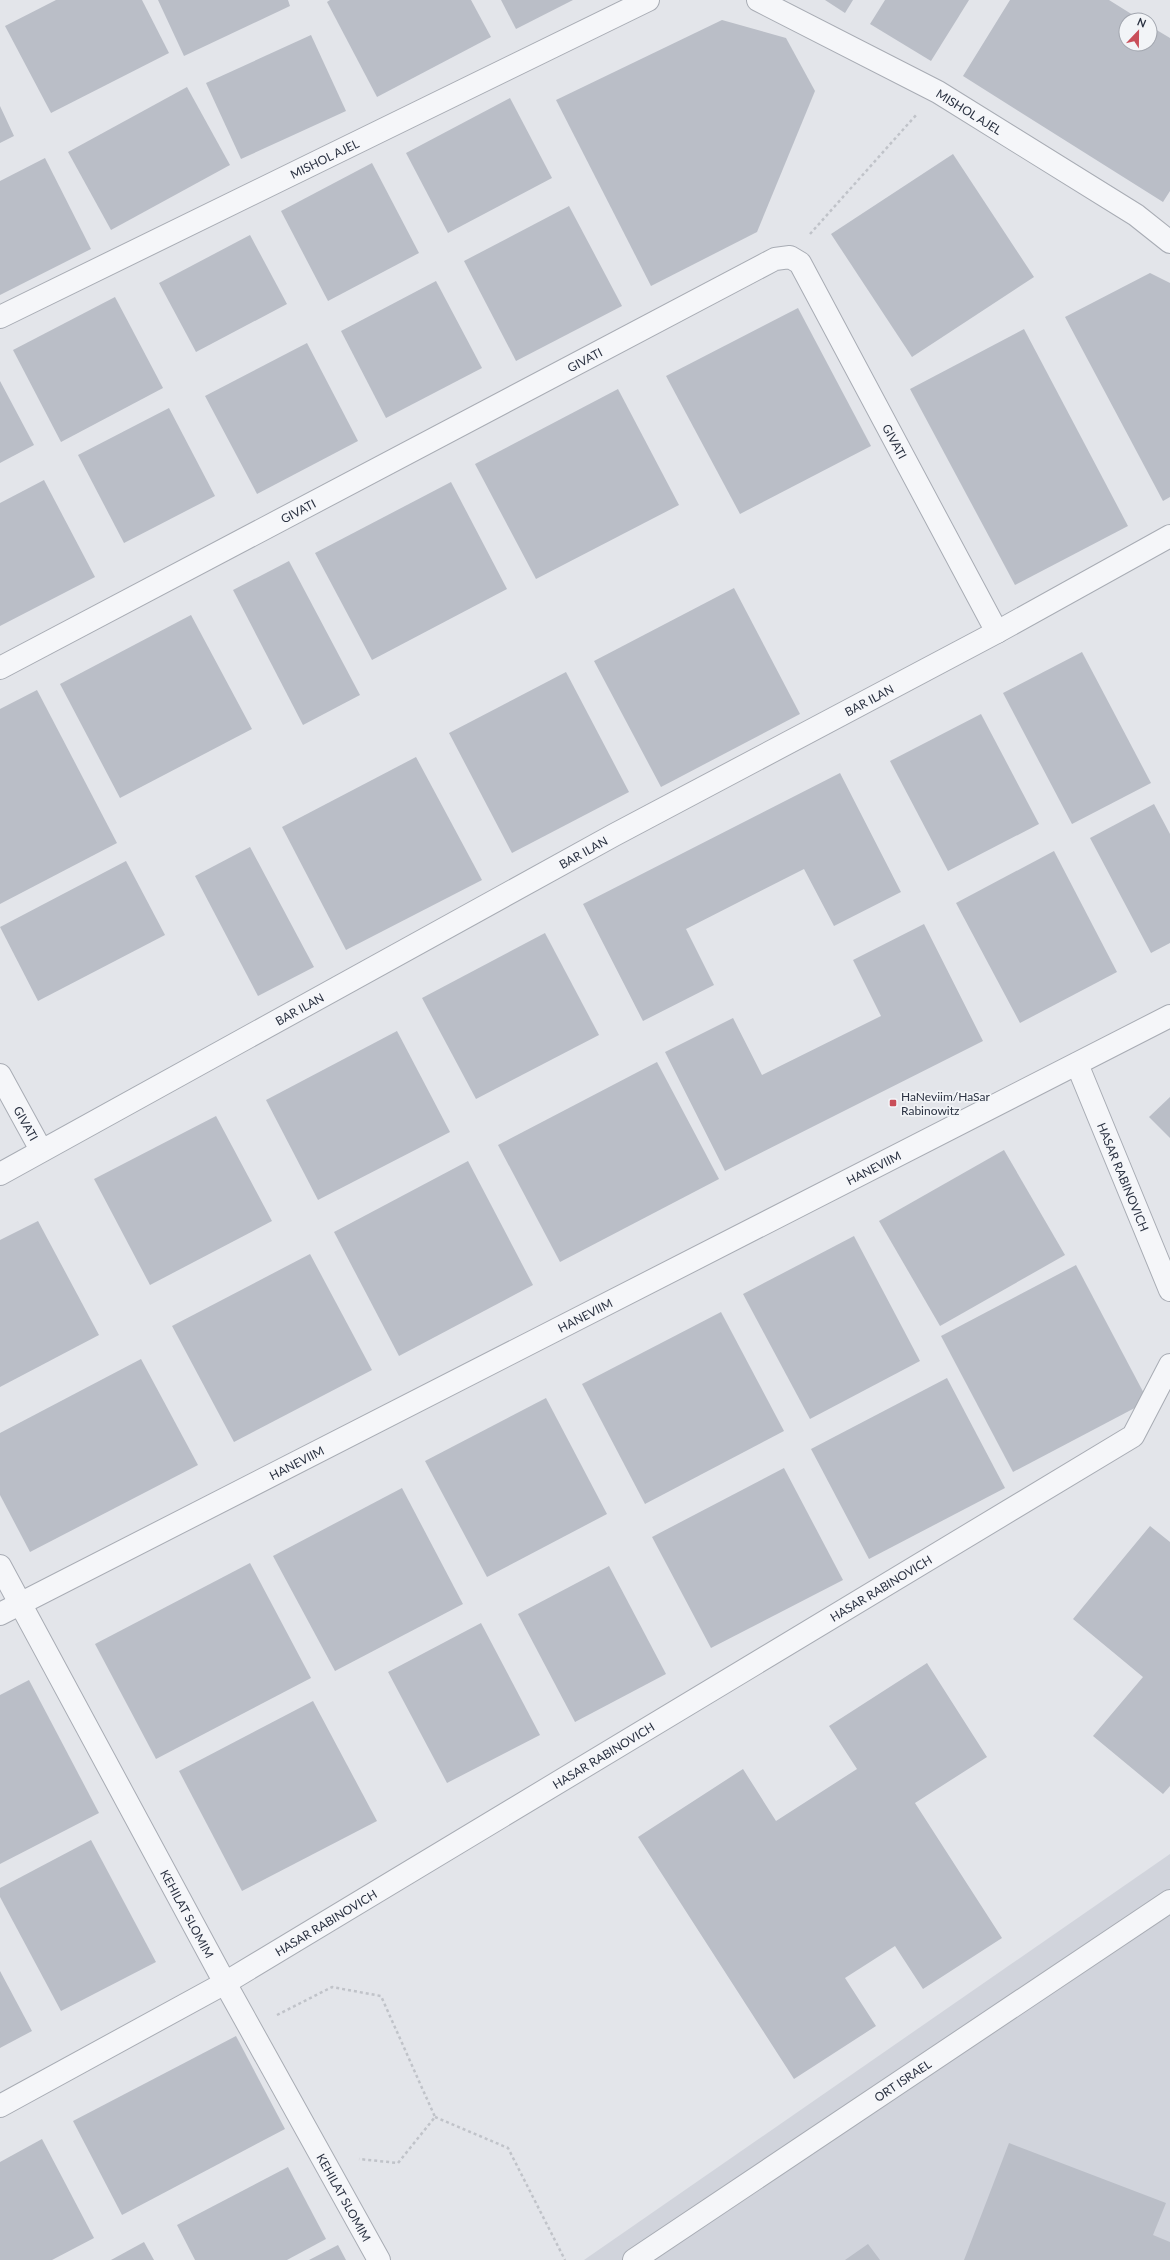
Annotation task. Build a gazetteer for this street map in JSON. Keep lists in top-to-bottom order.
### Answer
{
  "streets": {
    "street": [
      "MISHOL AJEL",
      "GIVATI",
      "BAR ILAN",
      "HANEVIIM",
      "HASAR RABINOVICH",
      "KEHILAT SLOMIM",
      "ORT ISRAEL"
    ]
  },
  "crossings": [
    ["GIVATI", "BAR ILAN"],
    ["HANEVIIM", "HASAR RABINOVICH"],
    ["HANEVIIM", "KEHILAT SLOMIM"],
    ["HASAR RABINOVICH", "KEHILAT SLOMIM"]
  ],
  "places": {
    "transit": ["HaNeviim/HaSar Rabinowitz"]
  },
  "north": "top"
}
